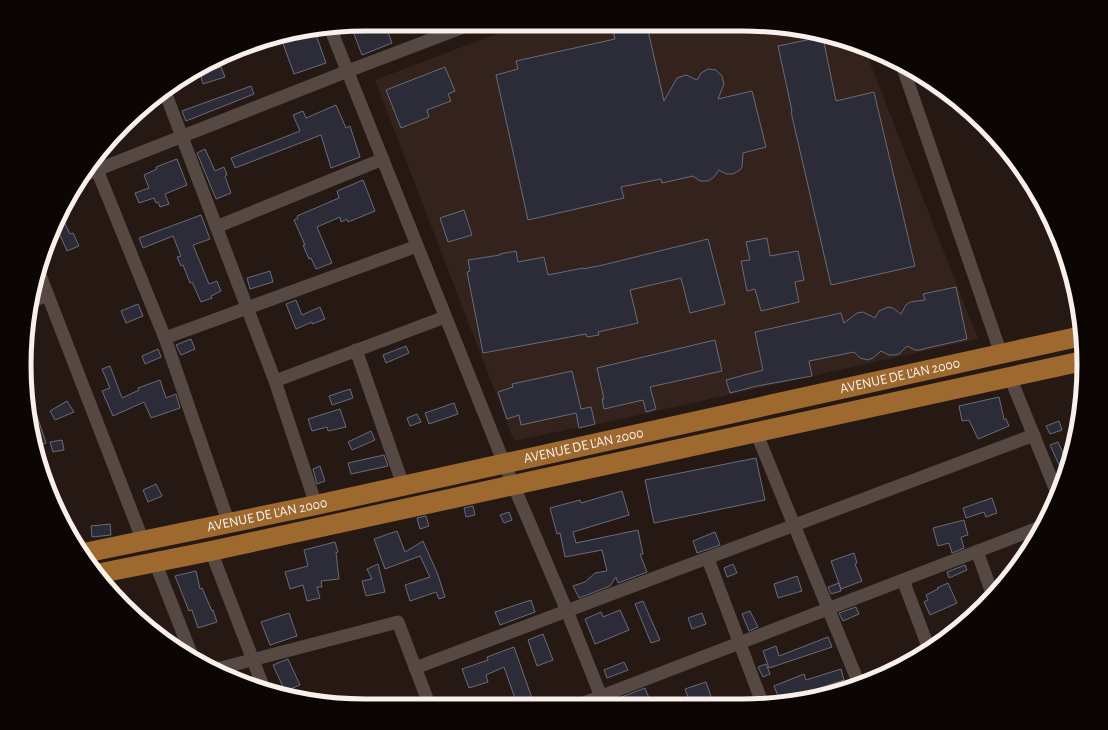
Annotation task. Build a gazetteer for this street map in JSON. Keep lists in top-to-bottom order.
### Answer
{
  "streets": {
    "main road": ["AVENUE DE L'AN 2000"]
  }
}
